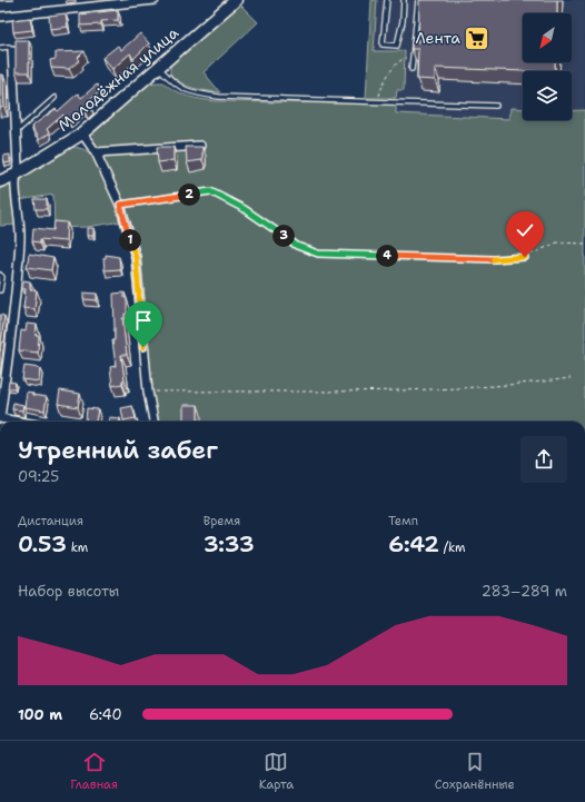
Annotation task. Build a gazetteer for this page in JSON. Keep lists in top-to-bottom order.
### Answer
{
  "streets": {
    "street": ["Молодёжная улица"]
  },
  "places": {
    "supermarket": ["Лента"]
  },
  "north": "bottom left",
  "page": {
    "pins": [
      "2",
      "3",
      "1",
      "4"
    ],
    "heading": ["Утренний забег", "09:25"],
    "stats": [
      ["Дистанция", "0.53 km"],
      ["Время", "3:33"],
      ["Темп", "6:42 /km"]
    ],
    "chart": ["Набор высоты", "283–289 m"],
    "list": [
      {
        "name": "100 m",
        "note": "6:40"
      }
    ],
    "tabs": ["Главная", "Карта", "Сохранённые"]
  }
}
